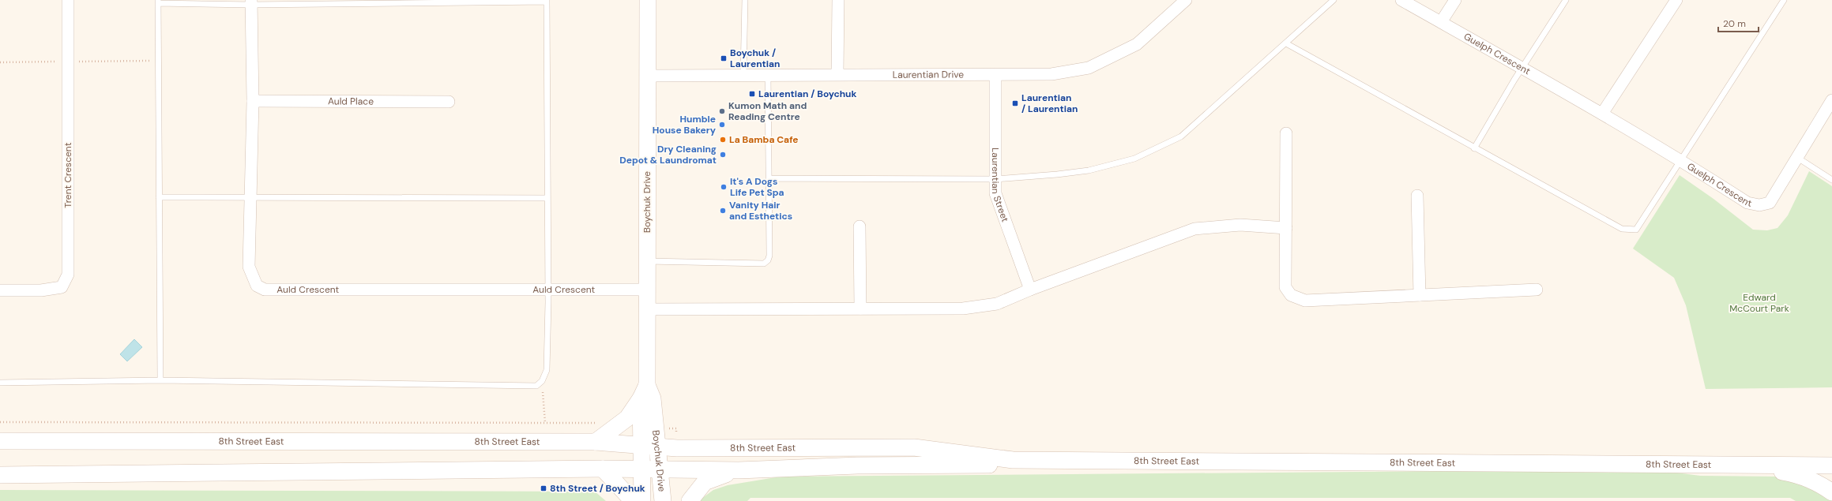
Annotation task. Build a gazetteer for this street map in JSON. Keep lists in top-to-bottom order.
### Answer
{
  "streets": {
    "main road": ["Boychuk Drive", "8th Street East"],
    "street": [
      "Guelph Crescent",
      "Laurentian Drive",
      "Auld Place",
      "Trent Crescent",
      "Laurentian Street",
      "Auld Crescent"
    ]
  },
  "crossings": [
    ["Laurentian Drive", "Laurentian Street"],
    ["Laurentian Drive", "Boychuk Drive"],
    ["Auld Place", "Auld Crescent"],
    ["Boychuk Drive", "Auld Crescent"],
    ["Boychuk Drive", "8th Street East"]
  ],
  "parks": ["Edward McCourt Park"],
  "places": {
    "transit": [
      "Boychuk / Laurentian",
      "Laurentian / Boychuk",
      "Laurentian / Laurentian",
      "8th Street / Boychuk"
    ],
    "other": [
      "Kumon Math and Reading Centre",
      "Humble House Bakery",
      "La Bamba Cafe",
      "Dry Cleaning Depot & Laundromat",
      "It's A Dogs Life Pet Spa",
      "Vanity Hair and Esthetics"
    ]
  },
  "scale_bar": "20 m"
}
